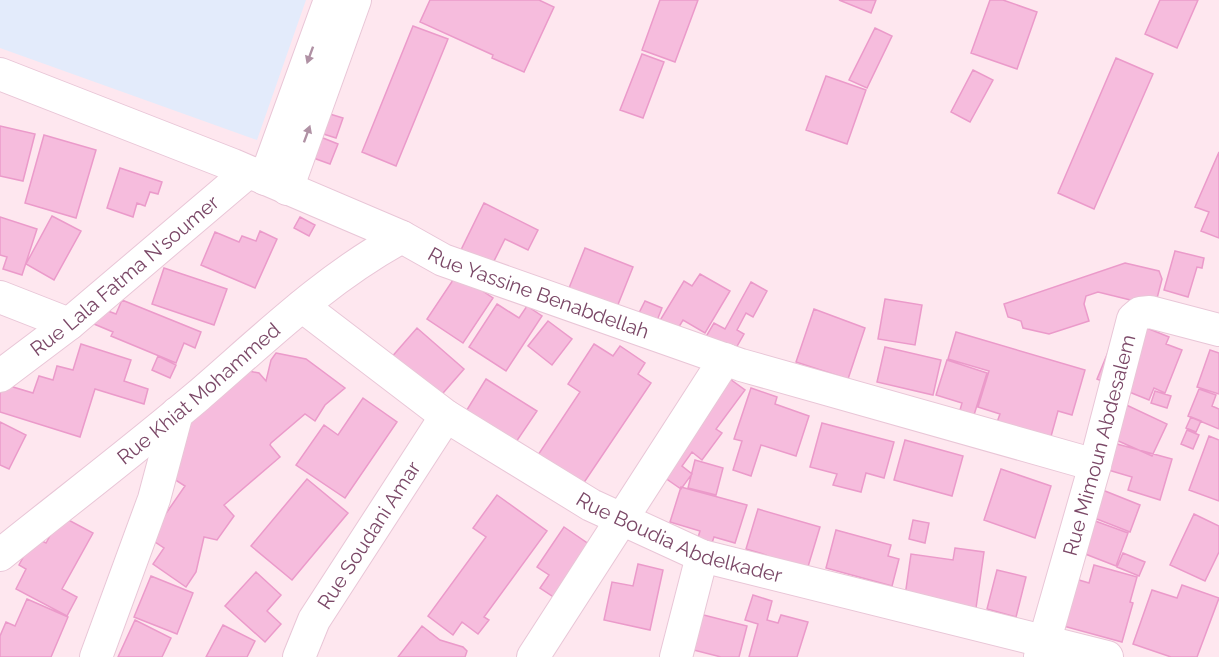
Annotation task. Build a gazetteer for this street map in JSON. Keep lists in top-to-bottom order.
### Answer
{
  "streets": {
    "street": [
      "Rue Lala Fatma N'soumer",
      "Rue Yassine Benabdellah",
      "Rue Khiat Mohammed",
      "Rue Mimoun Abdesalem",
      "Rue Soudani Amar",
      "Rue Boudia Abdelkader"
    ]
  },
  "crossings": [
    ["Rue Lala Fatma N'soumer", "Rue Yassine Benabdellah"],
    ["Rue Yassine Benabdellah", "Rue Khiat Mohammed"],
    ["Rue Yassine Benabdellah", "Rue Mimoun Abdesalem"],
    ["Rue Khiat Mohammed", "Rue Boudia Abdelkader"],
    ["Rue Mimoun Abdesalem", "Rue Boudia Abdelkader"],
    ["Rue Soudani Amar", "Rue Boudia Abdelkader"]
  ]
}
